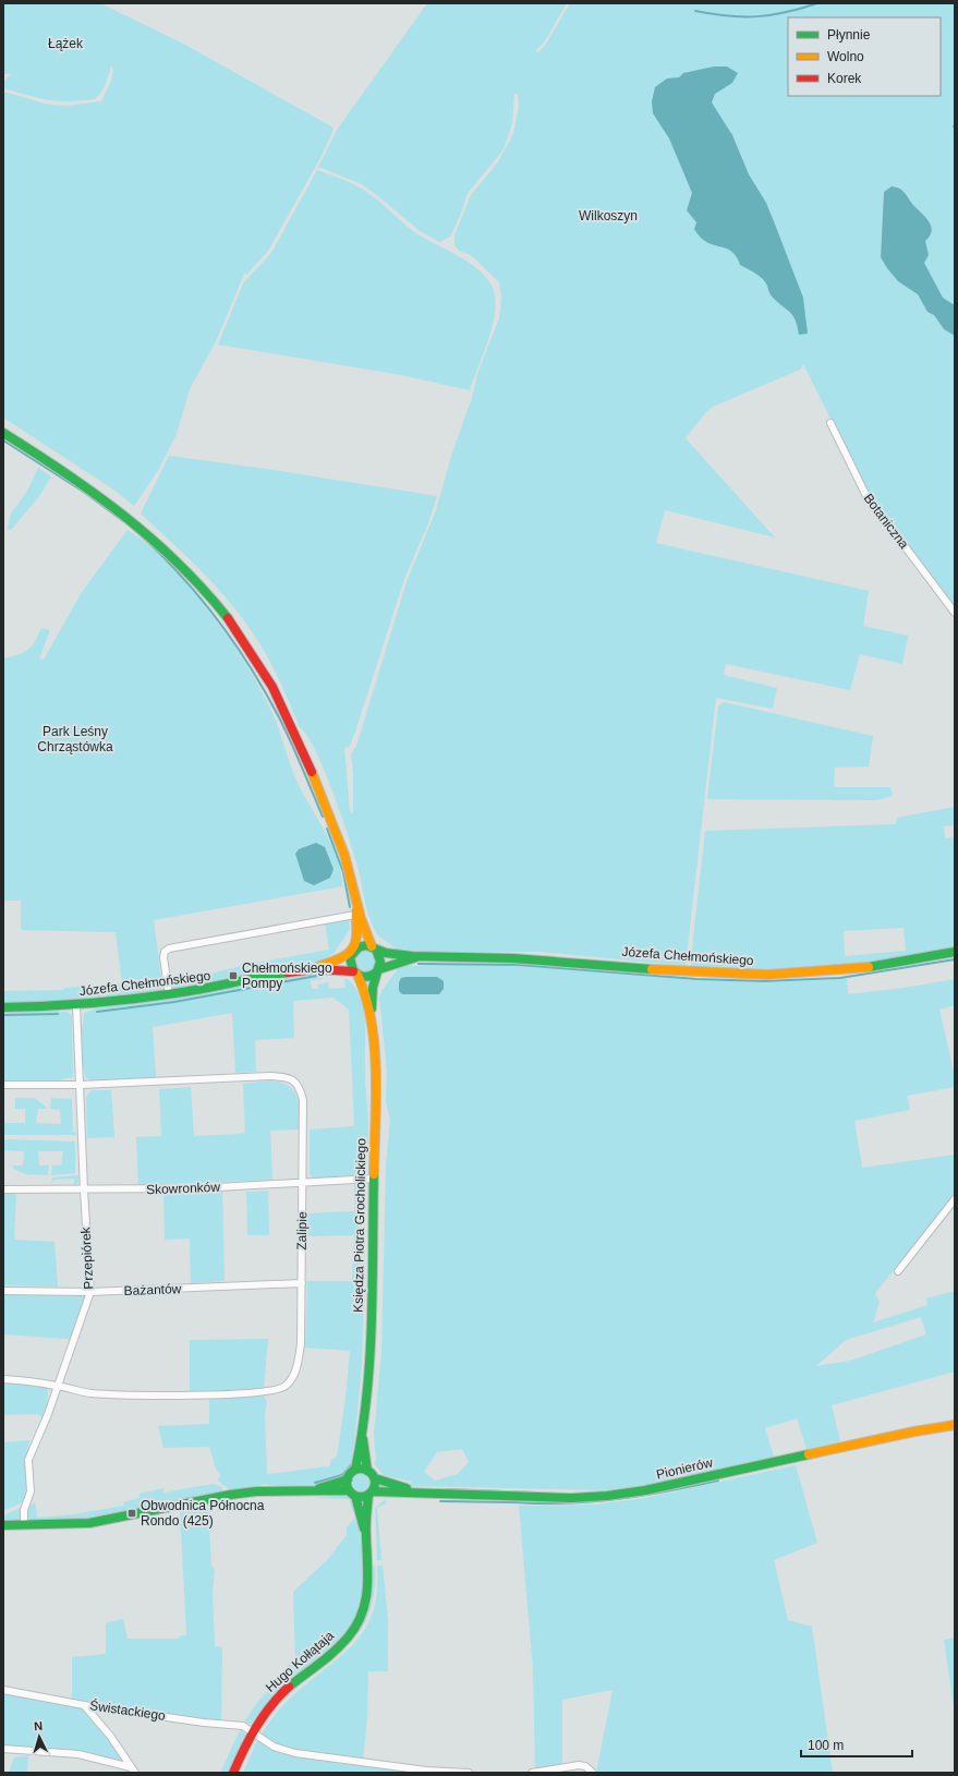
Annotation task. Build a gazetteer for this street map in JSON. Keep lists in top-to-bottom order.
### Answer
{
  "streets": {
    "street": [
      "Botaniczna",
      "Józefa Chełmońskiego",
      "Skowronków",
      "Księdza Piotra Grocholickiego",
      "Zalipie",
      "Przepiórek",
      "Bażantów",
      "Pionierów",
      "Hugo Kołłątaja",
      "Świstackiego"
    ]
  },
  "crossings": [
    ["Józefa Chełmońskiego", "Księdza Piotra Grocholickiego"],
    ["Józefa Chełmońskiego", "Przepiórek"],
    ["Skowronków", "Księdza Piotra Grocholickiego"],
    ["Skowronków", "Zalipie"],
    ["Skowronków", "Przepiórek"],
    ["Księdza Piotra Grocholickiego", "Hugo Kołłątaja"],
    ["Zalipie", "Przepiórek"],
    ["Zalipie", "Bażantów"],
    ["Przepiórek", "Bażantów"],
    ["Hugo Kołłątaja", "Świstackiego"]
  ],
  "parks": ["Łążek", "Wilkoszyn", "Park Leśny Chrząstówka"],
  "places": {
    "transit": ["Chełmońskiego Pompy", "Obwodnica Północna Rondo (425)"]
  },
  "legend": ["Płynnie", "Wolno", "Korek"],
  "scale_bar": "100 m",
  "north": "top"
}
